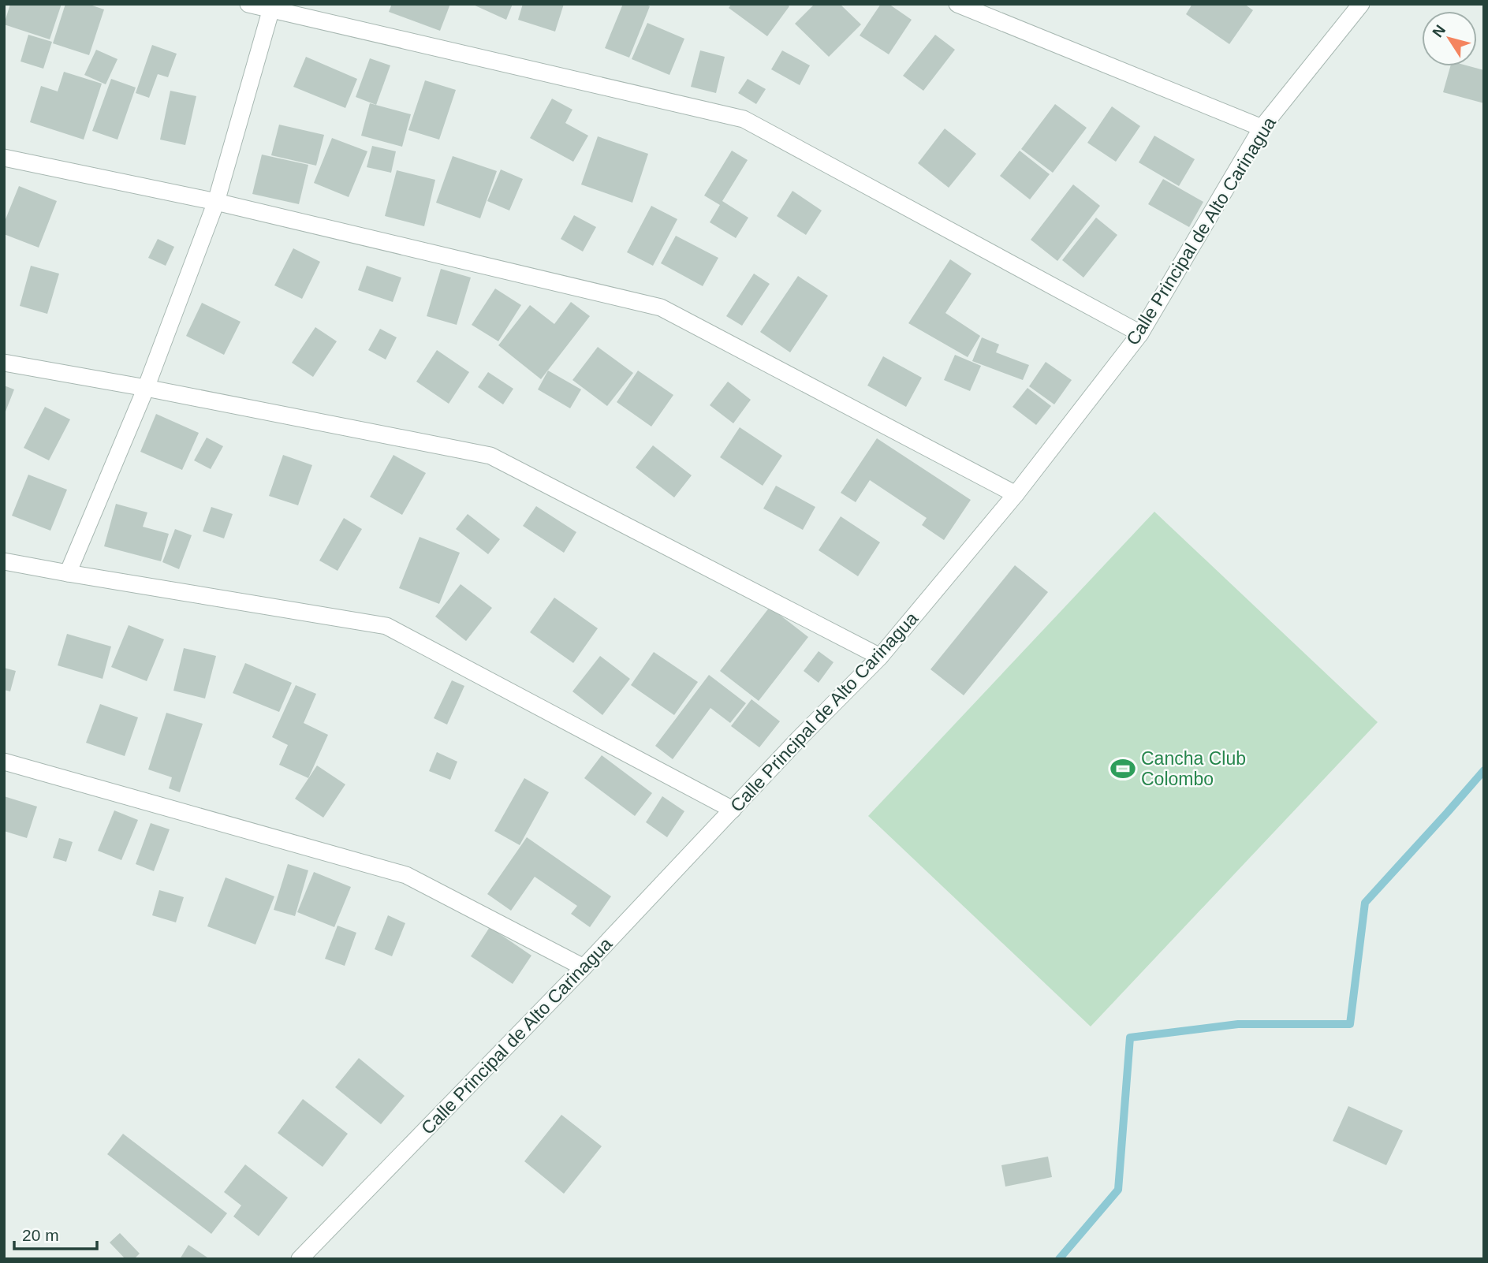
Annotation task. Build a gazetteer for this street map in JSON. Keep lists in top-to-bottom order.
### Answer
{
  "streets": {
    "street": ["Calle Principal de Alto Carinagua"]
  },
  "places": {
    "sports": ["Cancha Club Colombo"]
  },
  "scale_bar": "20 m",
  "north": "top left"
}
